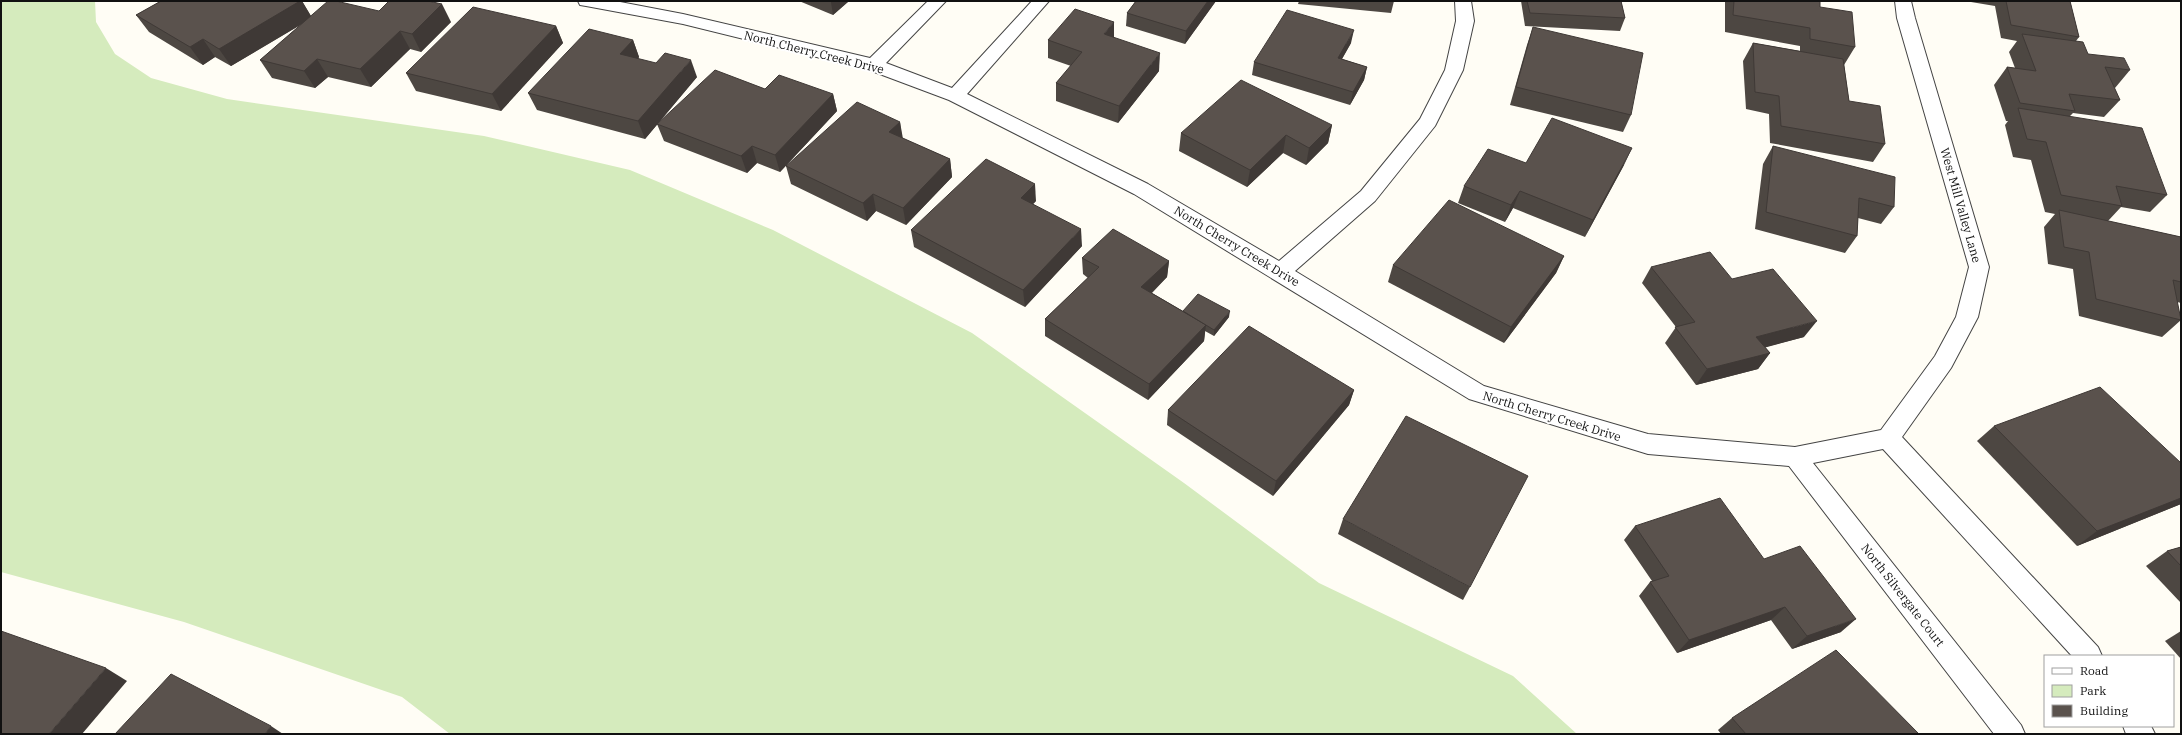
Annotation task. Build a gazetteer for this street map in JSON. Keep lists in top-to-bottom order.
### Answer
{
  "streets": {
    "street": ["North Cherry Creek Drive", "West Mill Valley Lane", "North Silvergate Court"]
  },
  "crossings": [
    ["North Cherry Creek Drive", "West Mill Valley Lane"],
    ["North Cherry Creek Drive", "North Silvergate Court"]
  ],
  "legend": ["Road", "Park", "Building"]
}
